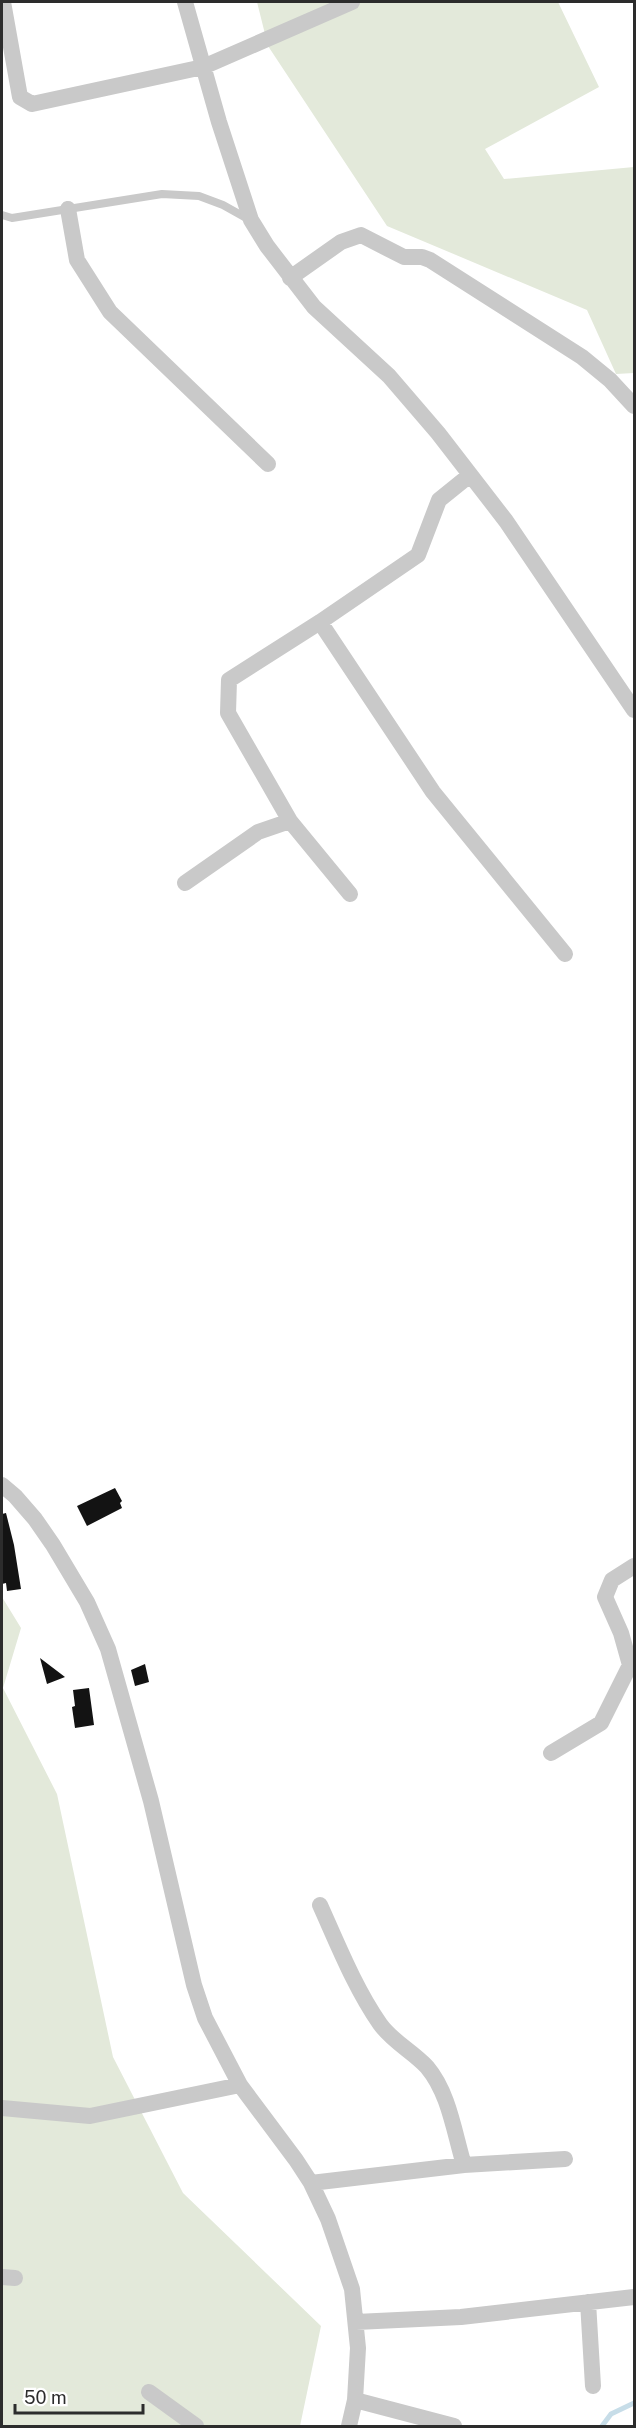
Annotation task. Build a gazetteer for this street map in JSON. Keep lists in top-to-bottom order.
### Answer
{
  "scale_bar": "50 m"
}
